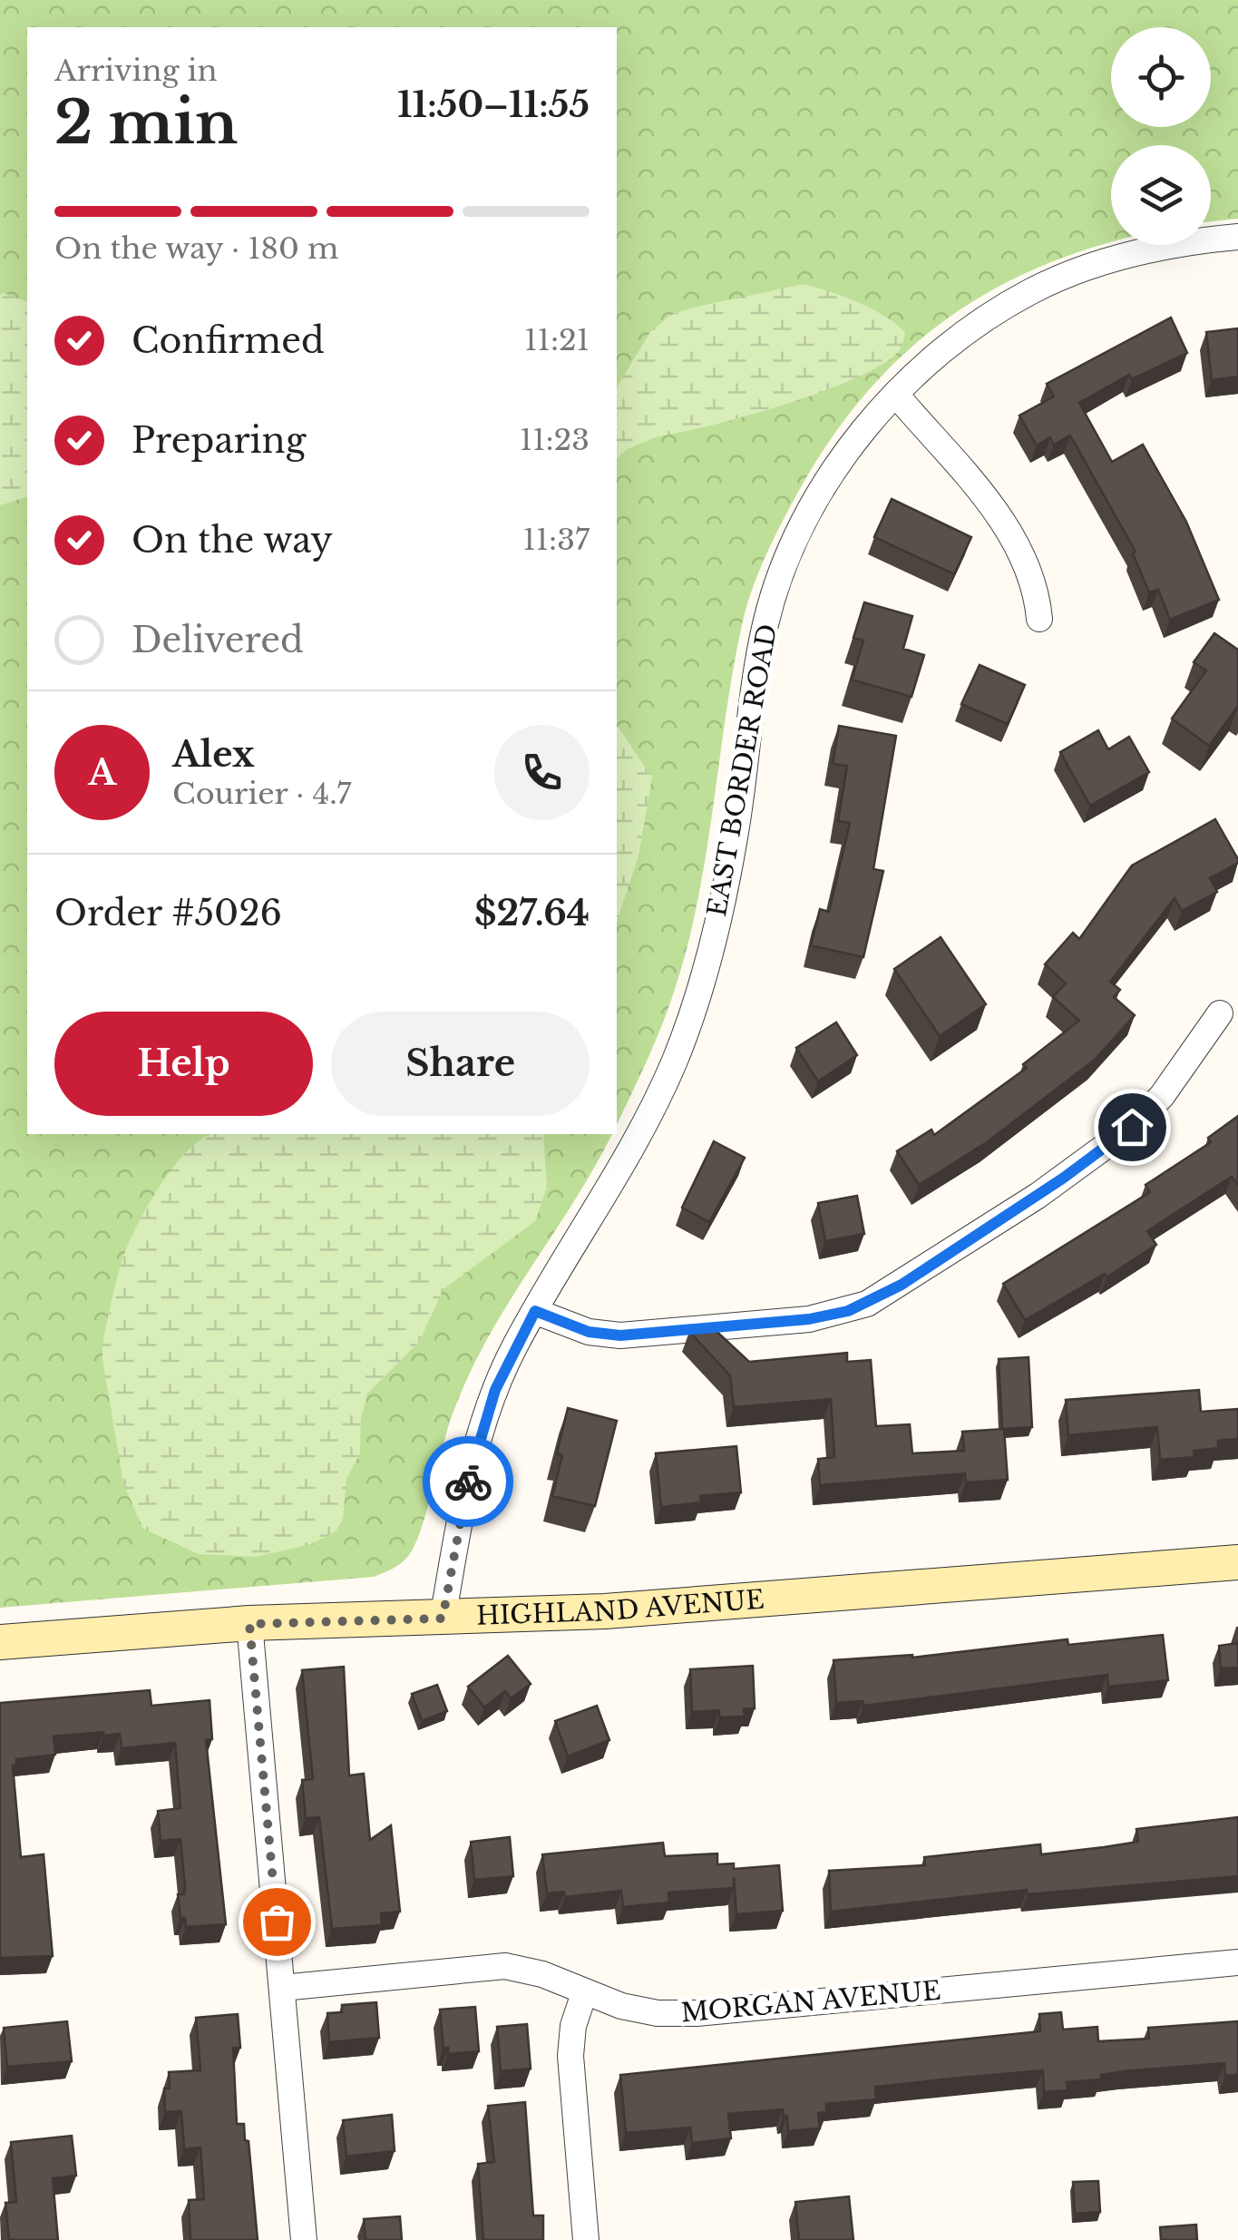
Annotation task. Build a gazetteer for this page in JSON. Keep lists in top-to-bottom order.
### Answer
{
  "streets": {
    "main road": ["HIGHLAND AVENUE"],
    "street": ["EAST BORDER ROAD", "MORGAN AVENUE"]
  },
  "crossings": [
    ["EAST BORDER ROAD", "HIGHLAND AVENUE"]
  ],
  "page": {
    "heading": ["2 min", "Arriving in", "11:50–11:55"],
    "panel": [
      "Alex",
      "Courier · 4.7",
      "Order #5026",
      "$27.64"
    ],
    "bar": "On the way · 180 m",
    "list": [
      ["Confirmed", "11:21"],
      ["Preparing", "11:23"],
      ["On the way", "11:37"],
      "Delivered"
    ],
    "round": "A",
    "buttons": ["Help", "Share"]
  }
}
